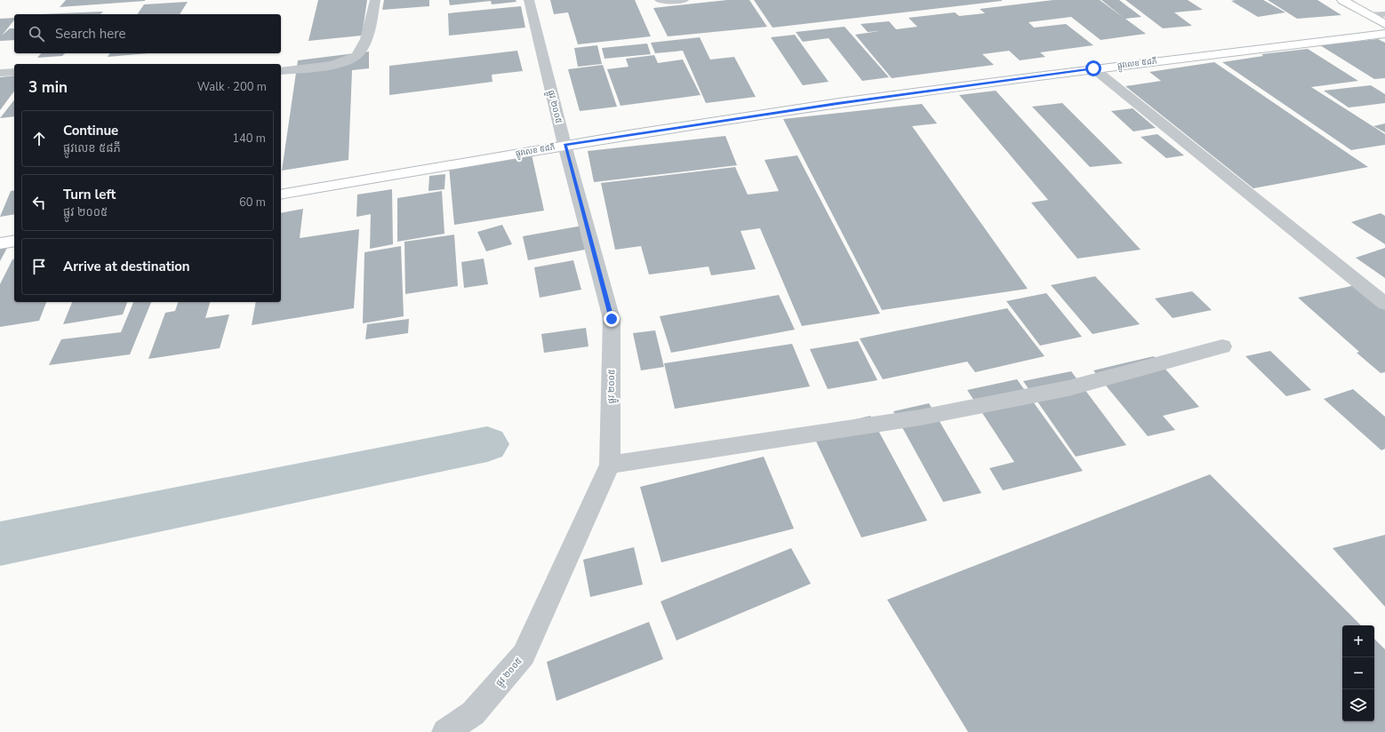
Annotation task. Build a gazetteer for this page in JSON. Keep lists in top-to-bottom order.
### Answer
{
  "streets": {
    "street": ["ផ្លូវលេខ ៥៨ភី", "ផ្លូវ ២០០៥"]
  },
  "crossings": [
    ["ផ្លូវលេខ ៥៨ភី", "ផ្លូវ ២០០៥"]
  ],
  "page": {
    "search": "Search here",
    "heading": ["3 min", "Walk · 200 m"],
    "list": [
      ["Continue", "ផ្លូវលេខ ៥៨ភី", "140 m"],
      ["Turn left", "ផ្លូវ ២០០៥", "60 m"],
      "Arrive at destination"
    ],
    "map_buttons": ["+", "−"]
  }
}
